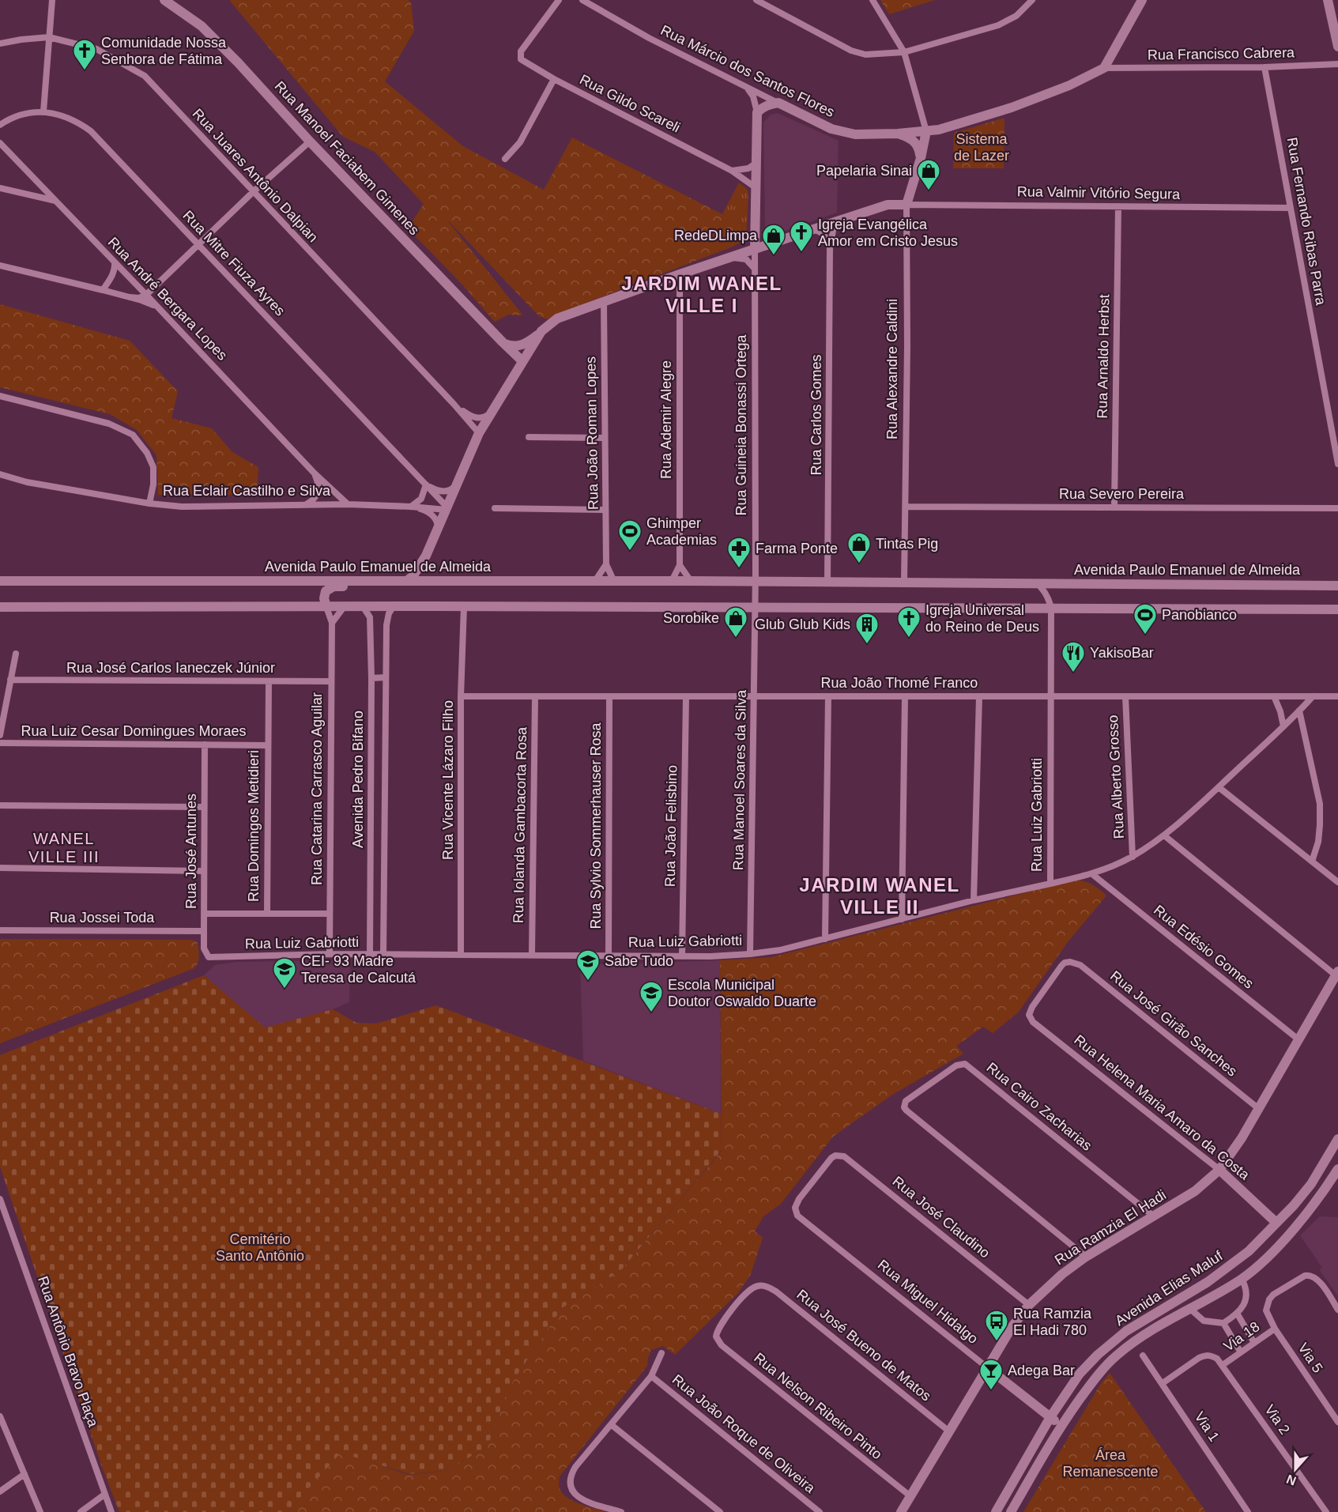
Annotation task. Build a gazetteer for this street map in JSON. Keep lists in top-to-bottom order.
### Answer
{
  "streets": {
    "street": [
      "Rua Francisco Cabrera",
      "Rua Márcio dos Santos Flores",
      "Rua Gildo Scareli",
      "Rua Manoel Faciabem Gimenes",
      "Rua Juares Antônio Dalpian",
      "Rua Valmir Vitório Segura",
      "Rua Fernando Ribas Parra",
      "Rua Mitre Fiuza Ayres",
      "Rua André Bergara Lopes",
      "Rua Arnaldo Herbst",
      "Rua Alexandre Caldini",
      "Rua Carlos Gomes",
      "Rua Ademir Alegre",
      "Rua Guineia Bonassi Ortega",
      "Rua João Roman Lopes",
      "Rua Eclair Castilho e Silva",
      "Rua Severo Pereira",
      "Avenida Paulo Emanuel de Almeida",
      "Rua José Carlos Ianeczek Júnior",
      "Rua João Thomé Franco",
      "Rua Luiz Cesar Domingues Moraes",
      "Rua Alberto Grosso",
      "Avenida Pedro Bifano",
      "Rua Vicente Lázaro Filho",
      "Rua Manoel Soares da Silva",
      "Rua Catarina Carrasco Aguilar",
      "Rua Luiz Gabriotti",
      "Rua Iolanda Gambacorta Rosa",
      "Rua Domingos Metidieri",
      "Rua Sylvio Sommerhauser Rosa",
      "Rua João Felisbino",
      "Rua José Antunes",
      "Rua Jossei Toda",
      "Rua Edésio Gomes",
      "Rua José Girão Sanches",
      "Rua Cairo Zacharias",
      "Rua Helena Maria Amaro da Costa",
      "Rua José Claudino",
      "Rua Ramzia El Hadi",
      "Avenida Elias Maluf",
      "Rua Miguel Hidalgo",
      "Via 18",
      "Rua José Bueno de Matos",
      "Rua Antônio Bravo Plaça",
      "Via 5",
      "Rua Nelson Ribeiro Pinto",
      "Via 2",
      "Via 1",
      "Rua João Roque de Oliveira"
    ]
  },
  "crossings": [
    ["Rua Francisco Cabrera", "Rua Márcio dos Santos Flores"],
    ["Rua Francisco Cabrera", "Rua Fernando Ribas Parra"],
    ["Rua Márcio dos Santos Flores", "Rua Alexandre Caldini"],
    ["Rua Márcio dos Santos Flores", "Rua Guineia Bonassi Ortega"],
    ["Rua Gildo Scareli", "Rua Guineia Bonassi Ortega"],
    ["Rua Valmir Vitório Segura", "Rua Fernando Ribas Parra"],
    ["Rua Valmir Vitório Segura", "Rua Arnaldo Herbst"],
    ["Rua Valmir Vitório Segura", "Rua Alexandre Caldini"],
    ["Rua Mitre Fiuza Ayres", "Rua Eclair Castilho e Silva"],
    ["Rua André Bergara Lopes", "Rua Eclair Castilho e Silva"],
    ["Rua Arnaldo Herbst", "Rua Severo Pereira"],
    ["Rua Alexandre Caldini", "Rua Severo Pereira"],
    ["Rua Alexandre Caldini", "Avenida Paulo Emanuel de Almeida"],
    ["Rua Carlos Gomes", "Avenida Paulo Emanuel de Almeida"],
    ["Rua Ademir Alegre", "Avenida Paulo Emanuel de Almeida"],
    ["Rua Guineia Bonassi Ortega", "Avenida Paulo Emanuel de Almeida"],
    ["Rua João Roman Lopes", "Avenida Paulo Emanuel de Almeida"],
    ["Rua José Carlos Ianeczek Júnior", "Rua Catarina Carrasco Aguilar"],
    ["Rua José Carlos Ianeczek Júnior", "Rua Domingos Metidieri"],
    ["Rua João Thomé Franco", "Rua Alberto Grosso"],
    ["Rua João Thomé Franco", "Rua Vicente Lázaro Filho"],
    ["Rua João Thomé Franco", "Rua Manoel Soares da Silva"],
    ["Rua João Thomé Franco", "Rua Luiz Gabriotti"],
    ["Rua João Thomé Franco", "Rua Iolanda Gambacorta Rosa"],
    ["Rua João Thomé Franco", "Rua Sylvio Sommerhauser Rosa"],
    ["Rua João Thomé Franco", "Rua João Felisbino"],
    ["Rua Luiz Cesar Domingues Moraes", "Rua Domingos Metidieri"],
    ["Rua Luiz Cesar Domingues Moraes", "Rua José Antunes"],
    ["Avenida Pedro Bifano", "Rua Luiz Gabriotti"],
    ["Rua Vicente Lázaro Filho", "Rua Luiz Gabriotti"],
    ["Rua Manoel Soares da Silva", "Rua Luiz Gabriotti"],
    ["Rua Catarina Carrasco Aguilar", "Rua Luiz Gabriotti"],
    ["Rua Luiz Gabriotti", "Rua Iolanda Gambacorta Rosa"],
    ["Rua Luiz Gabriotti", "Rua Sylvio Sommerhauser Rosa"],
    ["Rua Luiz Gabriotti", "Rua João Felisbino"],
    ["Rua Luiz Gabriotti", "Rua José Antunes"],
    ["Rua José Antunes", "Rua Jossei Toda"],
    ["Rua Edésio Gomes", "Rua Ramzia El Hadi"],
    ["Rua José Girão Sanches", "Rua Helena Maria Amaro da Costa"],
    ["Rua José Girão Sanches", "Rua Ramzia El Hadi"],
    ["Rua Cairo Zacharias", "Rua Ramzia El Hadi"],
    ["Rua Helena Maria Amaro da Costa", "Rua Ramzia El Hadi"],
    ["Rua Helena Maria Amaro da Costa", "Avenida Elias Maluf"],
    ["Rua José Claudino", "Rua Ramzia El Hadi"],
    ["Rua José Claudino", "Rua Miguel Hidalgo"],
    ["Rua Ramzia El Hadi", "Rua Miguel Hidalgo"],
    ["Rua Ramzia El Hadi", "Rua José Bueno de Matos"],
    ["Rua Ramzia El Hadi", "Rua Nelson Ribeiro Pinto"],
    ["Avenida Elias Maluf", "Rua Miguel Hidalgo"],
    ["Via 18", "Via 5"],
    ["Via 18", "Via 2"],
    ["Rua José Bueno de Matos", "Rua Nelson Ribeiro Pinto"]
  ],
  "districts": ["JARDIM WANEL VILLE I", "WANEL VILLE III", "JARDIM WANEL VILLE II"],
  "parks": ["Sistema de Lazer", "Cemitério Santo Antônio", "Área Remanescente"],
  "places": {
    "church": ["Comunidade Nossa Senhora de Fátima", "Igreja Evangélica Amor em Cristo Jesus", "Igreja Universal do Reino de Deus"],
    "shop": [
      "Papelaria Sinai",
      "RedeDLimpa",
      "Tintas Pig",
      "Sorobike"
    ],
    "sports": ["Ghimper Academias", "Panobianco"],
    "pharmacy": ["Farma Ponte"],
    "building": ["Glub Glub Kids"],
    "restaurant": ["YakisoBar"],
    "school or university": ["Sabe Tudo", "CEI- 93 Madre Teresa de Calcutá", "Escola Municipal Doutor Oswaldo Duarte"],
    "bus stop": ["Rua Ramzia El Hadi 780"],
    "bar": ["Adega Bar"]
  },
  "north": "bottom"
}
